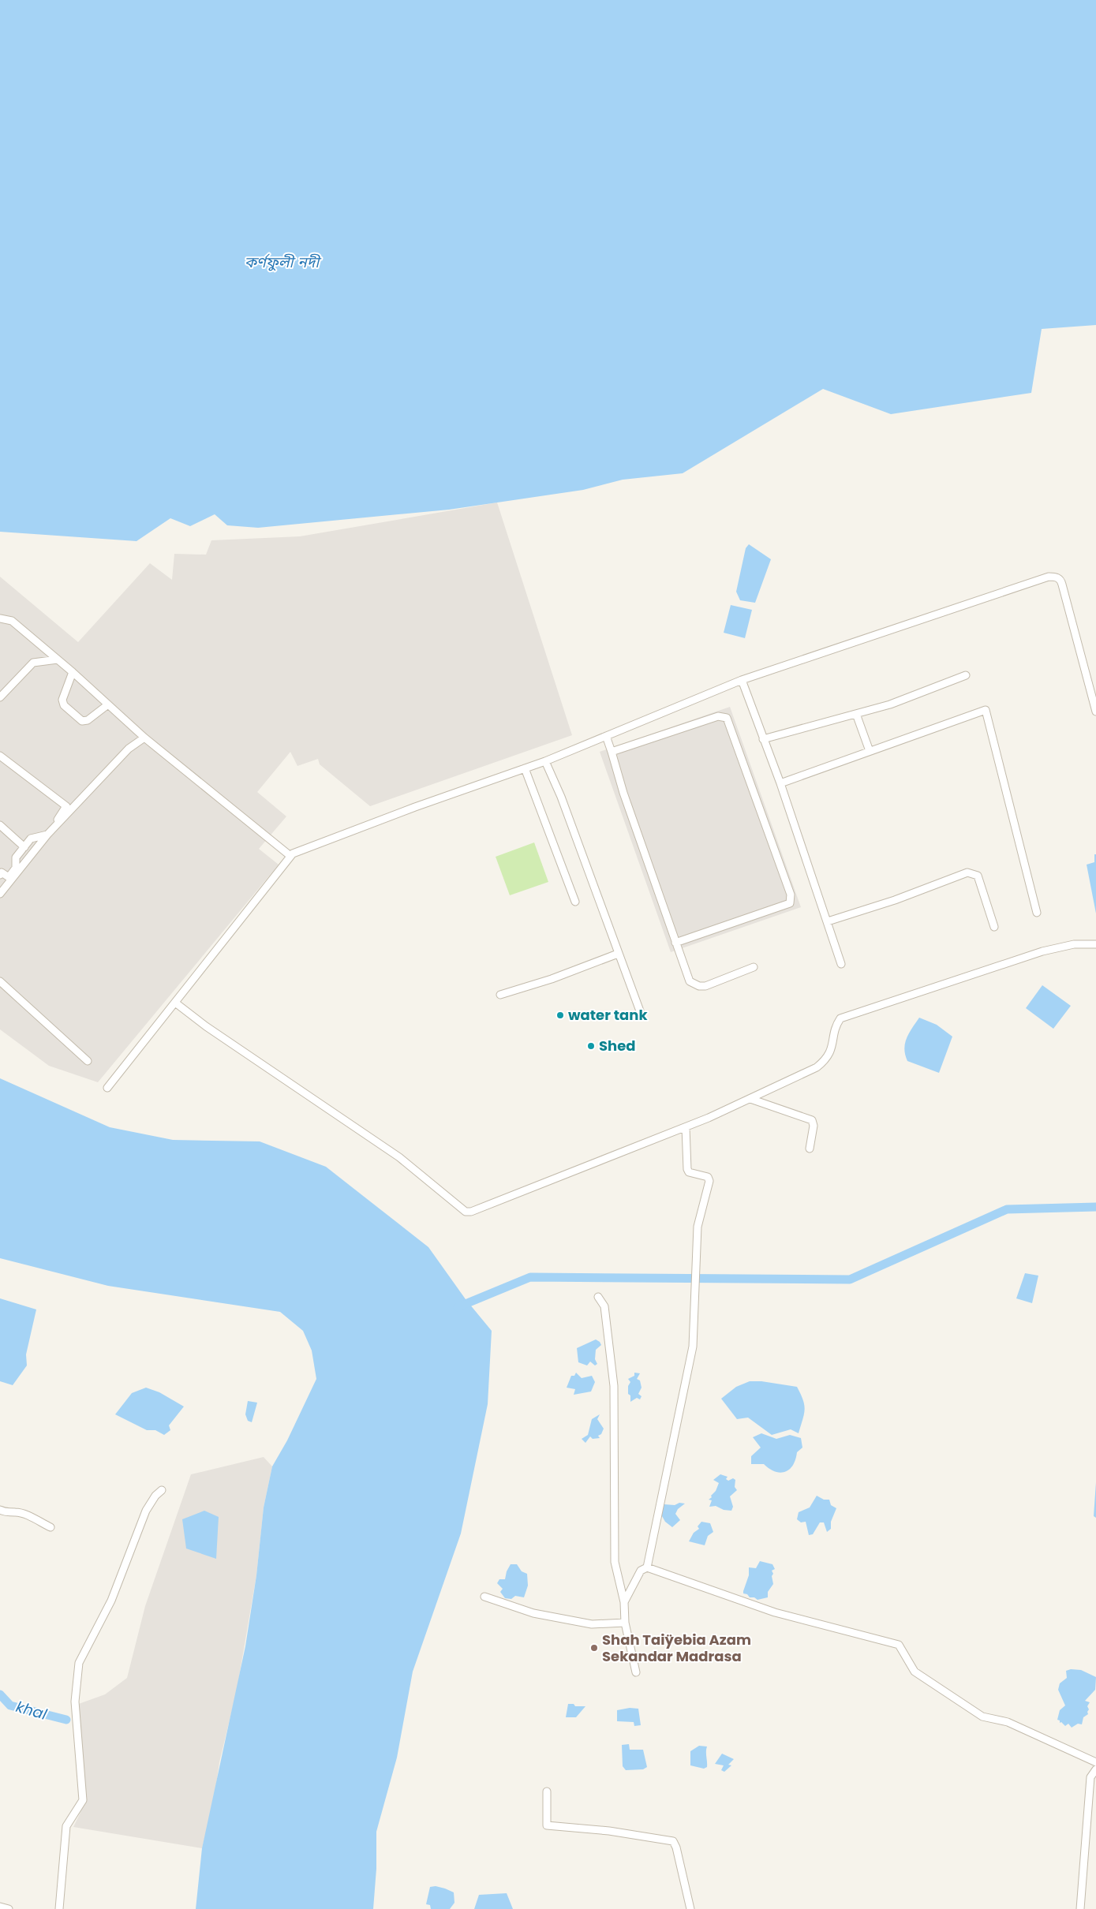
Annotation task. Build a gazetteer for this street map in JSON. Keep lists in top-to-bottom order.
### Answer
{
  "water": ["কর্ণফুলী নদী", "khal"],
  "places": ["water tank", "Shed", "Shah Taiÿebia Azam Sekandar Madrasa"]
}
